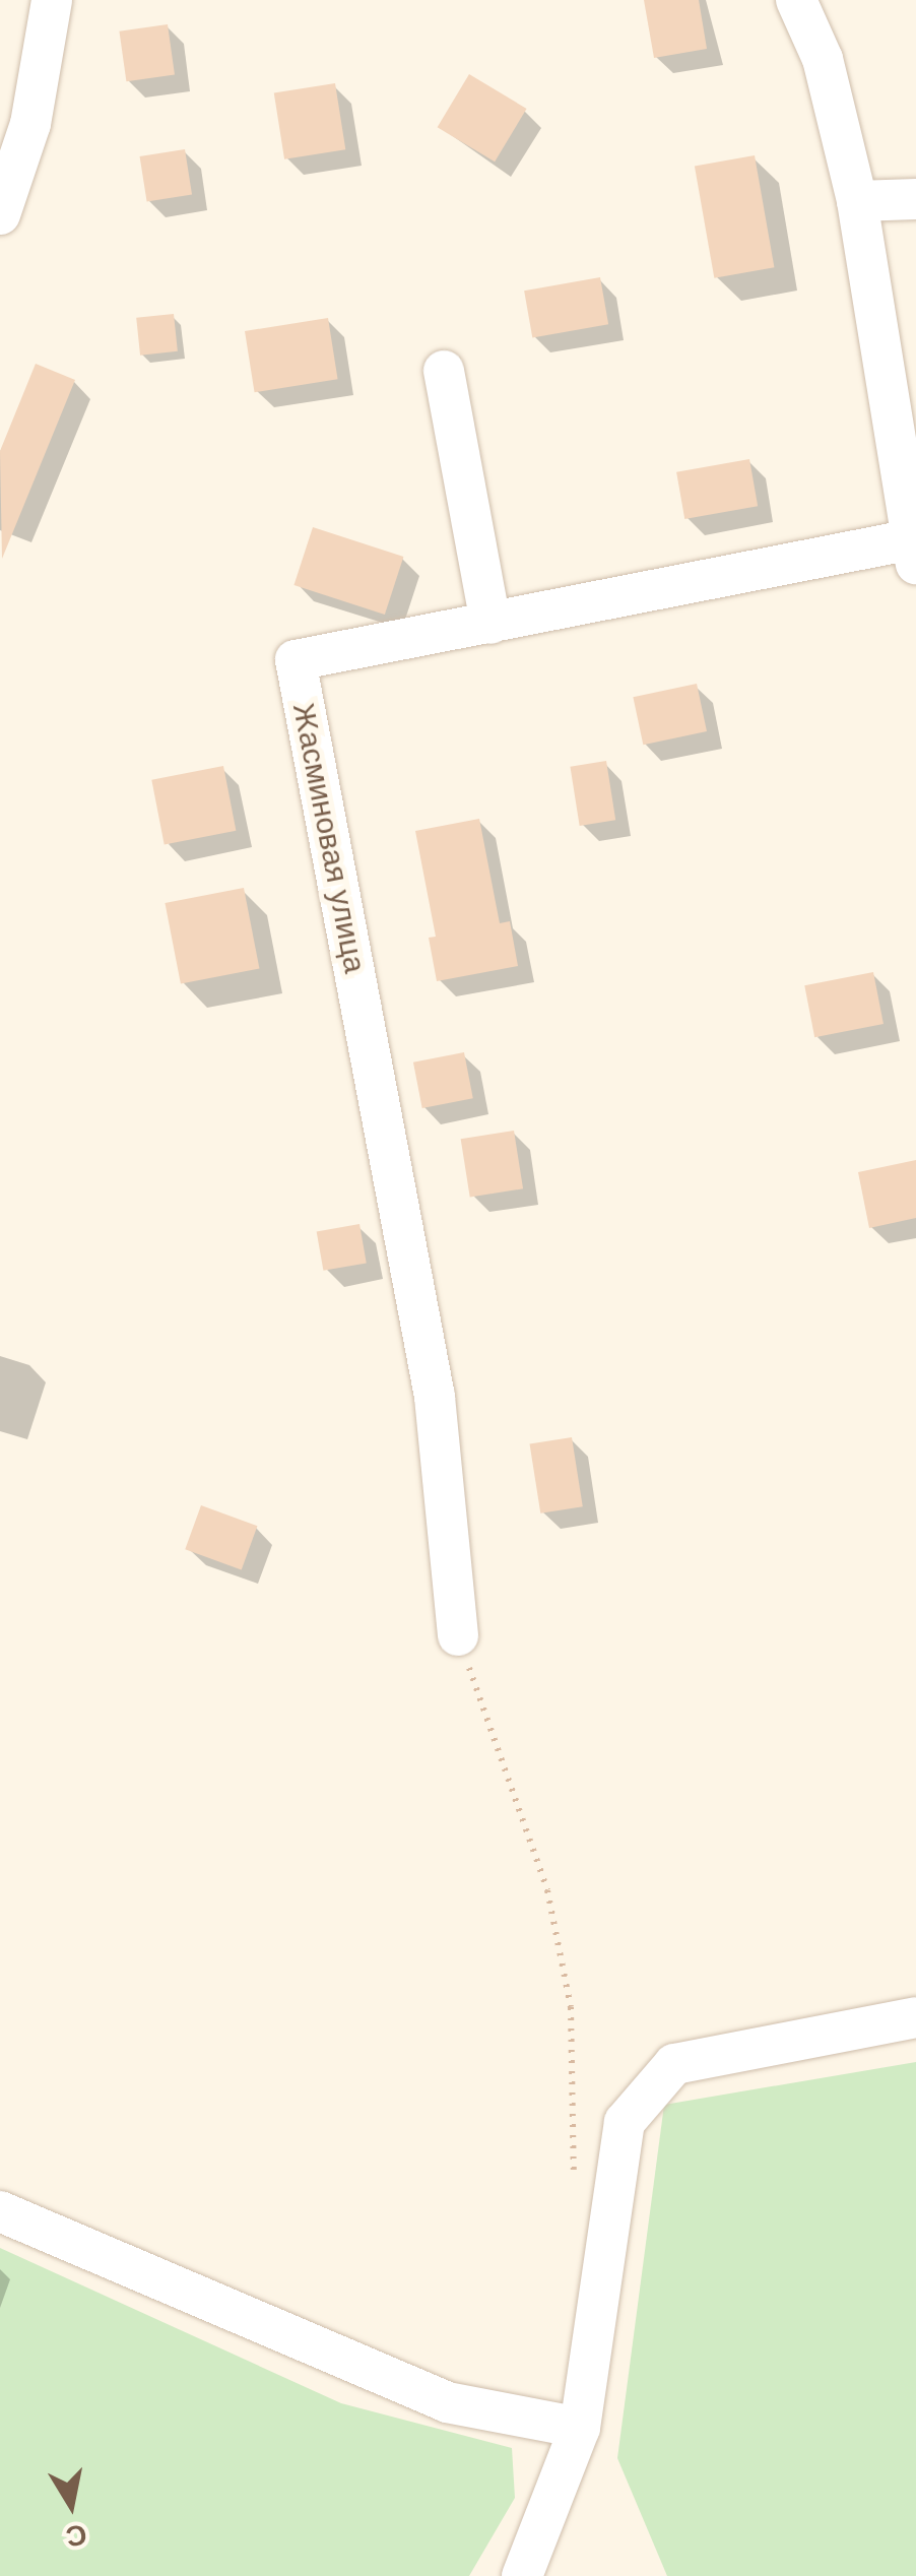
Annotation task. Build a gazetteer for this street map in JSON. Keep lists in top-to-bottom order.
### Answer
{
  "streets": {
    "street": ["Жасминовая улица"]
  },
  "north": "bottom"
}
